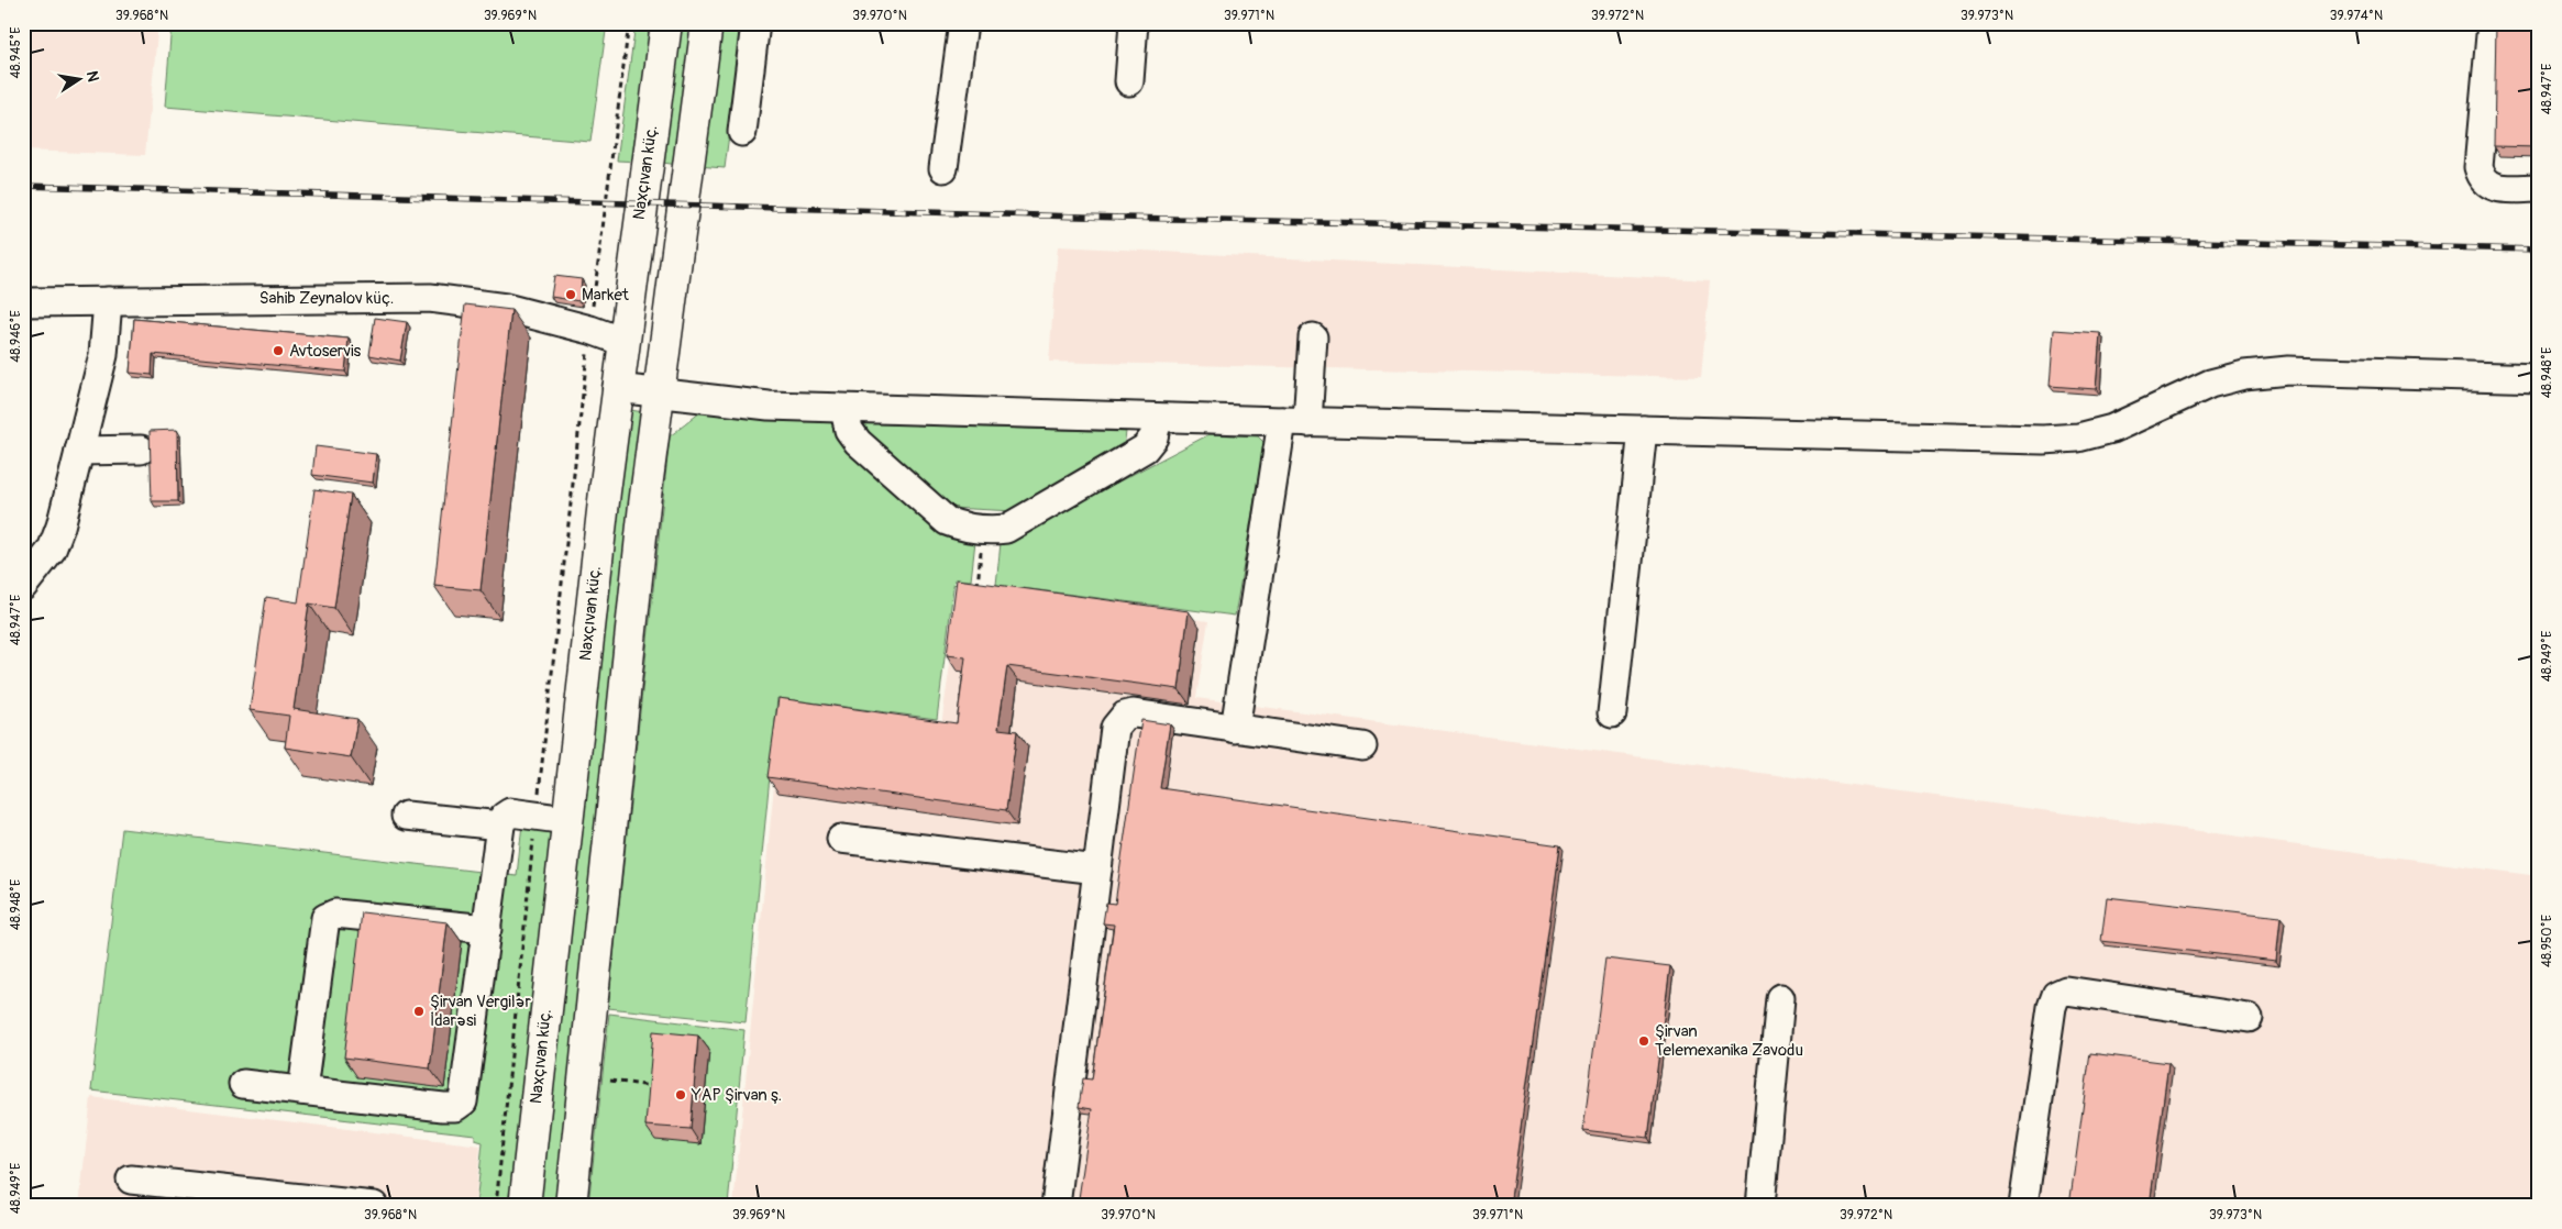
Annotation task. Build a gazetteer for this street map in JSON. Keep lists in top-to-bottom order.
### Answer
{
  "streets": {
    "main road": ["Naxçıvan küç."],
    "street": ["Sahib Zeynalov küç."]
  },
  "crossings": [
    ["Naxçıvan küç.", "Sahib Zeynalov küç."]
  ],
  "places": [
    "Market",
    "Avtoservis",
    "Şirvan Vergilər İdarəsi",
    "Şirvan Telemexanika Zavodu",
    "YAP Şirvan ş."
  ],
  "north": "right",
  "coordinates": [
    "39.968°N",
    "39.969°N",
    "39.970°N",
    "39.971°N",
    "39.972°N",
    "39.973°N",
    "39.974°N",
    "48.945°E",
    "48.947°E",
    "48.946°E",
    "48.948°E",
    "48.949°E",
    "48.950°E"
  ]
}
